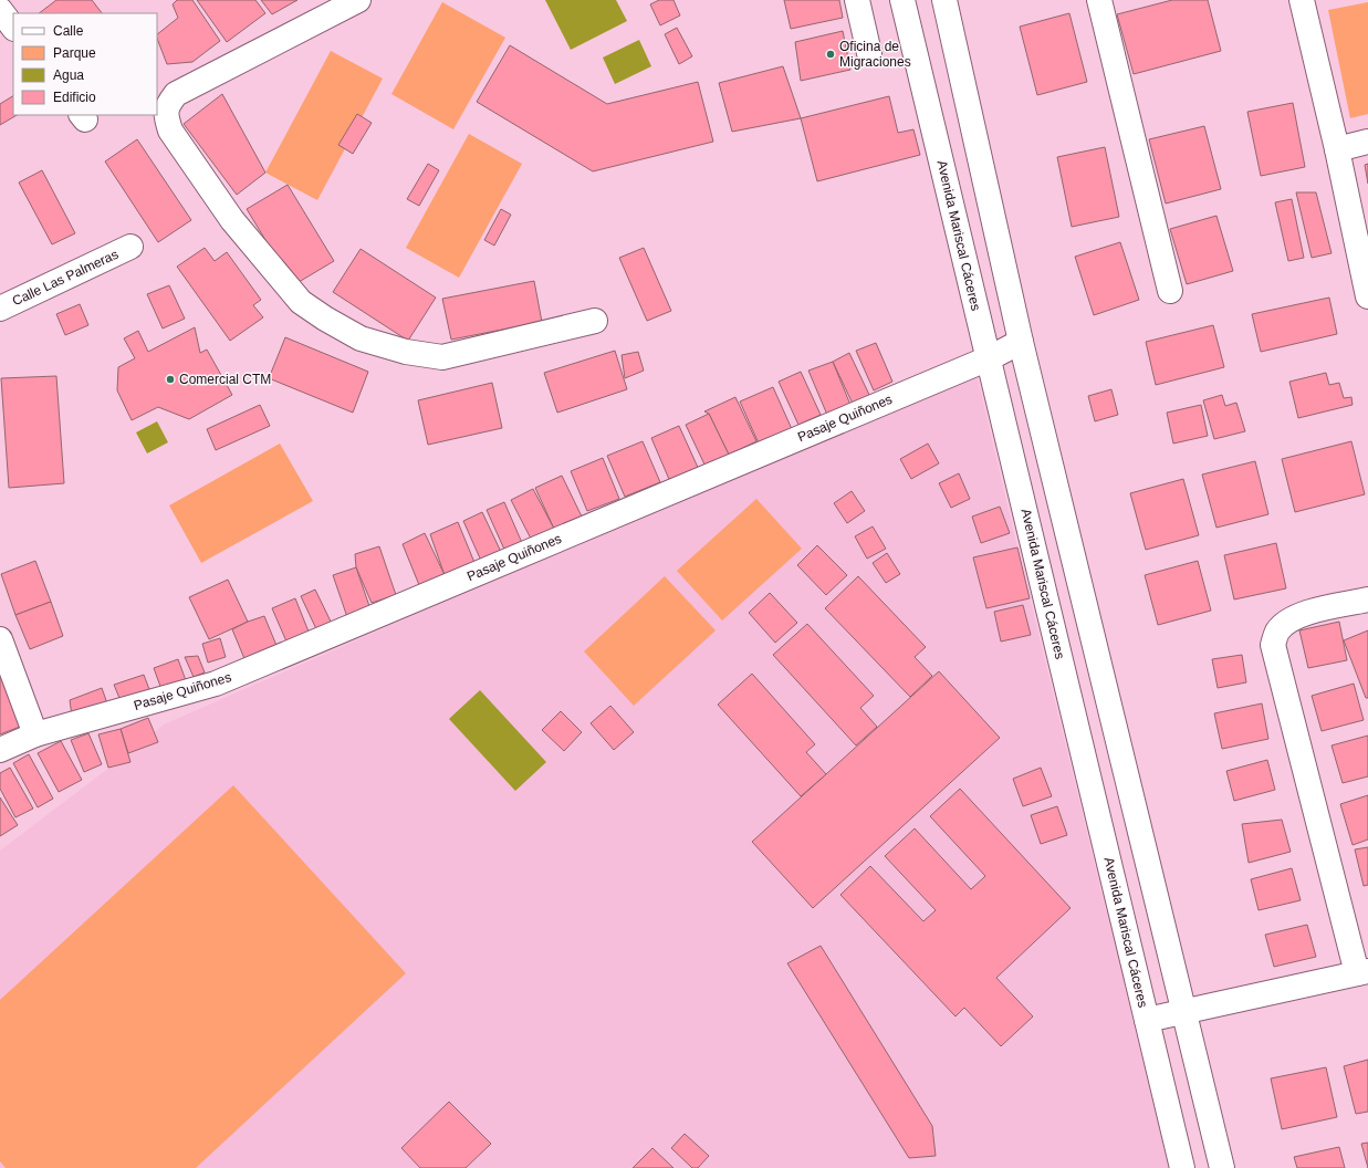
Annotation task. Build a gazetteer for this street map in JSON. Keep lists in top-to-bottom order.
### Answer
{
  "streets": {
    "street": ["Avenida Mariscal Cáceres", "Calle Las Palmeras", "Pasaje Quiñones"]
  },
  "crossings": [
    ["Avenida Mariscal Cáceres", "Pasaje Quiñones"]
  ],
  "places": ["Oficina de Migraciones", "Comercial CTM"],
  "legend": [
    "Calle",
    "Parque",
    "Agua",
    "Edificio"
  ]
}
